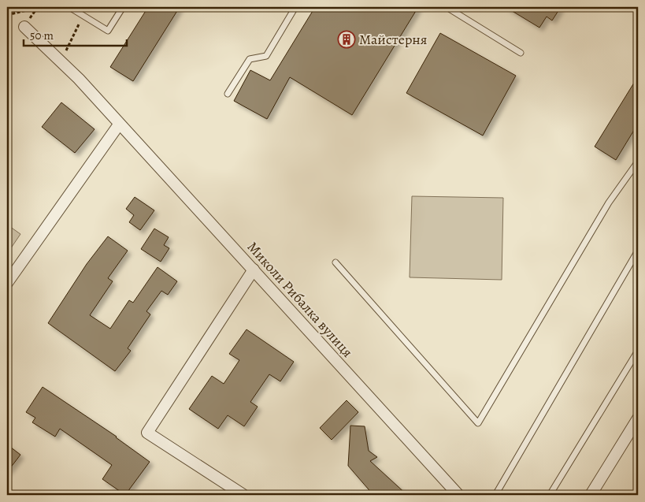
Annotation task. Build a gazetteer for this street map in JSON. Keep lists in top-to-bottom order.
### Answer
{
  "streets": {
    "street": ["Миколи Рибалка вулиця"]
  },
  "places": {
    "building": ["Майстерня"]
  },
  "scale_bar": "50 m"
}
